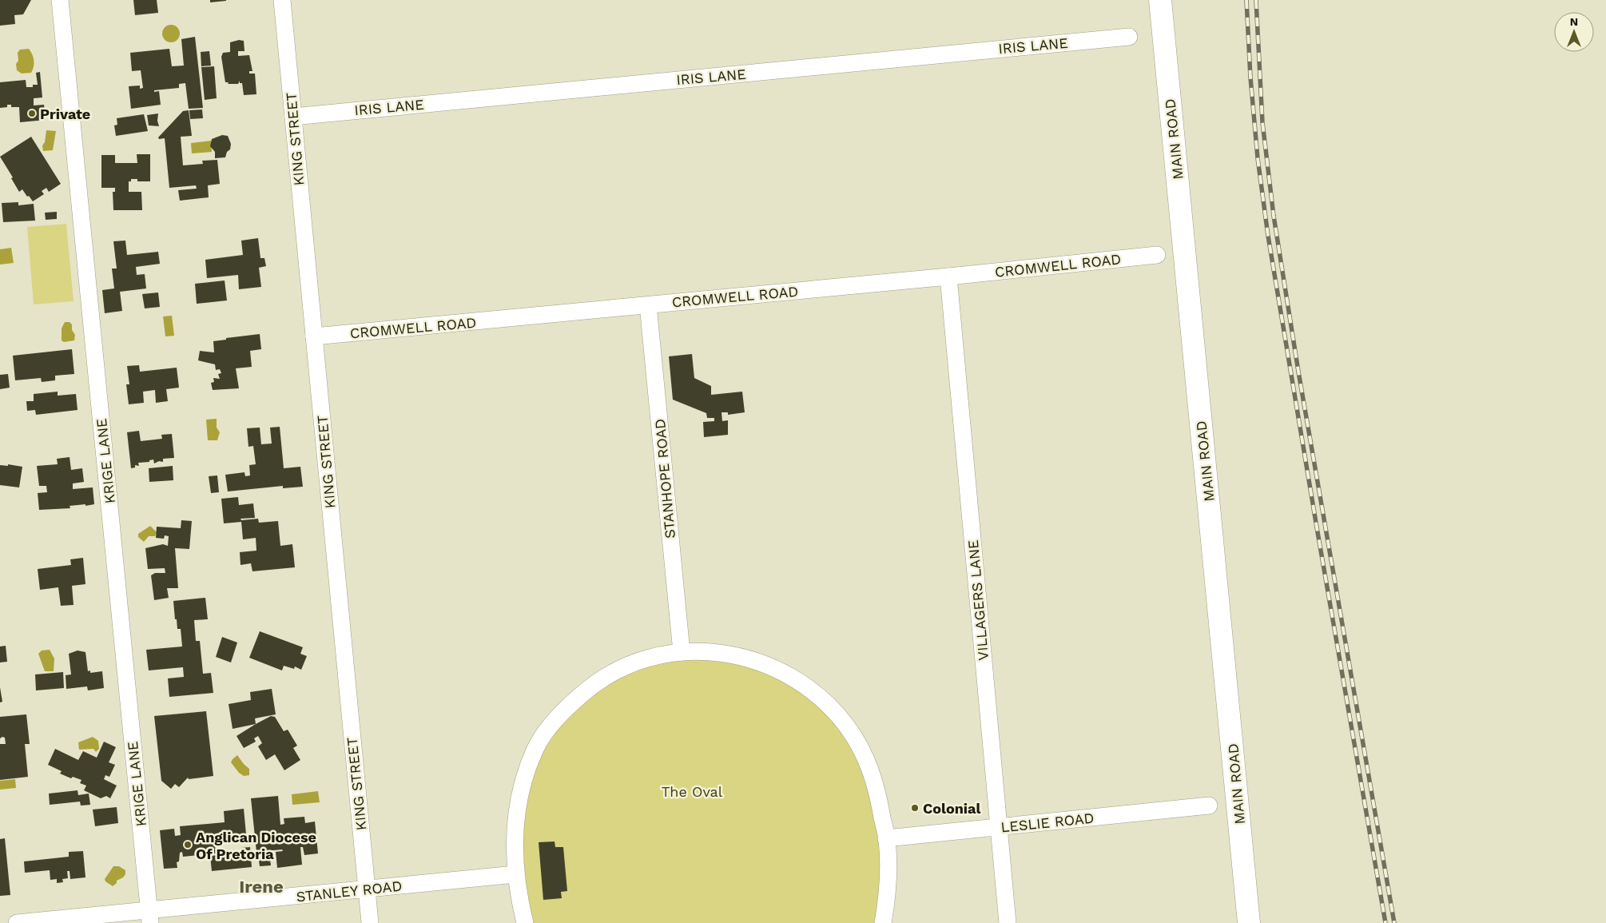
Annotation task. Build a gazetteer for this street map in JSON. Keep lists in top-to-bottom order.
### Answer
{
  "streets": {
    "main road": ["MAIN ROAD"],
    "street": [
      "IRIS LANE",
      "KING STREET",
      "CROMWELL ROAD",
      "KRIGE LANE",
      "STANHOPE ROAD",
      "VILLAGERS LANE",
      "LESLIE ROAD",
      "STANLEY ROAD"
    ]
  },
  "crossings": [
    ["IRIS LANE", "KING STREET"],
    ["KING STREET", "CROMWELL ROAD"],
    ["KING STREET", "STANLEY ROAD"],
    ["CROMWELL ROAD", "STANHOPE ROAD"],
    ["CROMWELL ROAD", "VILLAGERS LANE"],
    ["KRIGE LANE", "STANLEY ROAD"],
    ["VILLAGERS LANE", "LESLIE ROAD"]
  ],
  "districts": ["Irene"],
  "parks": ["The Oval"],
  "places": ["Private", "Colonial", "Anglican Diocese Of Pretoria"],
  "north": "top"
}
